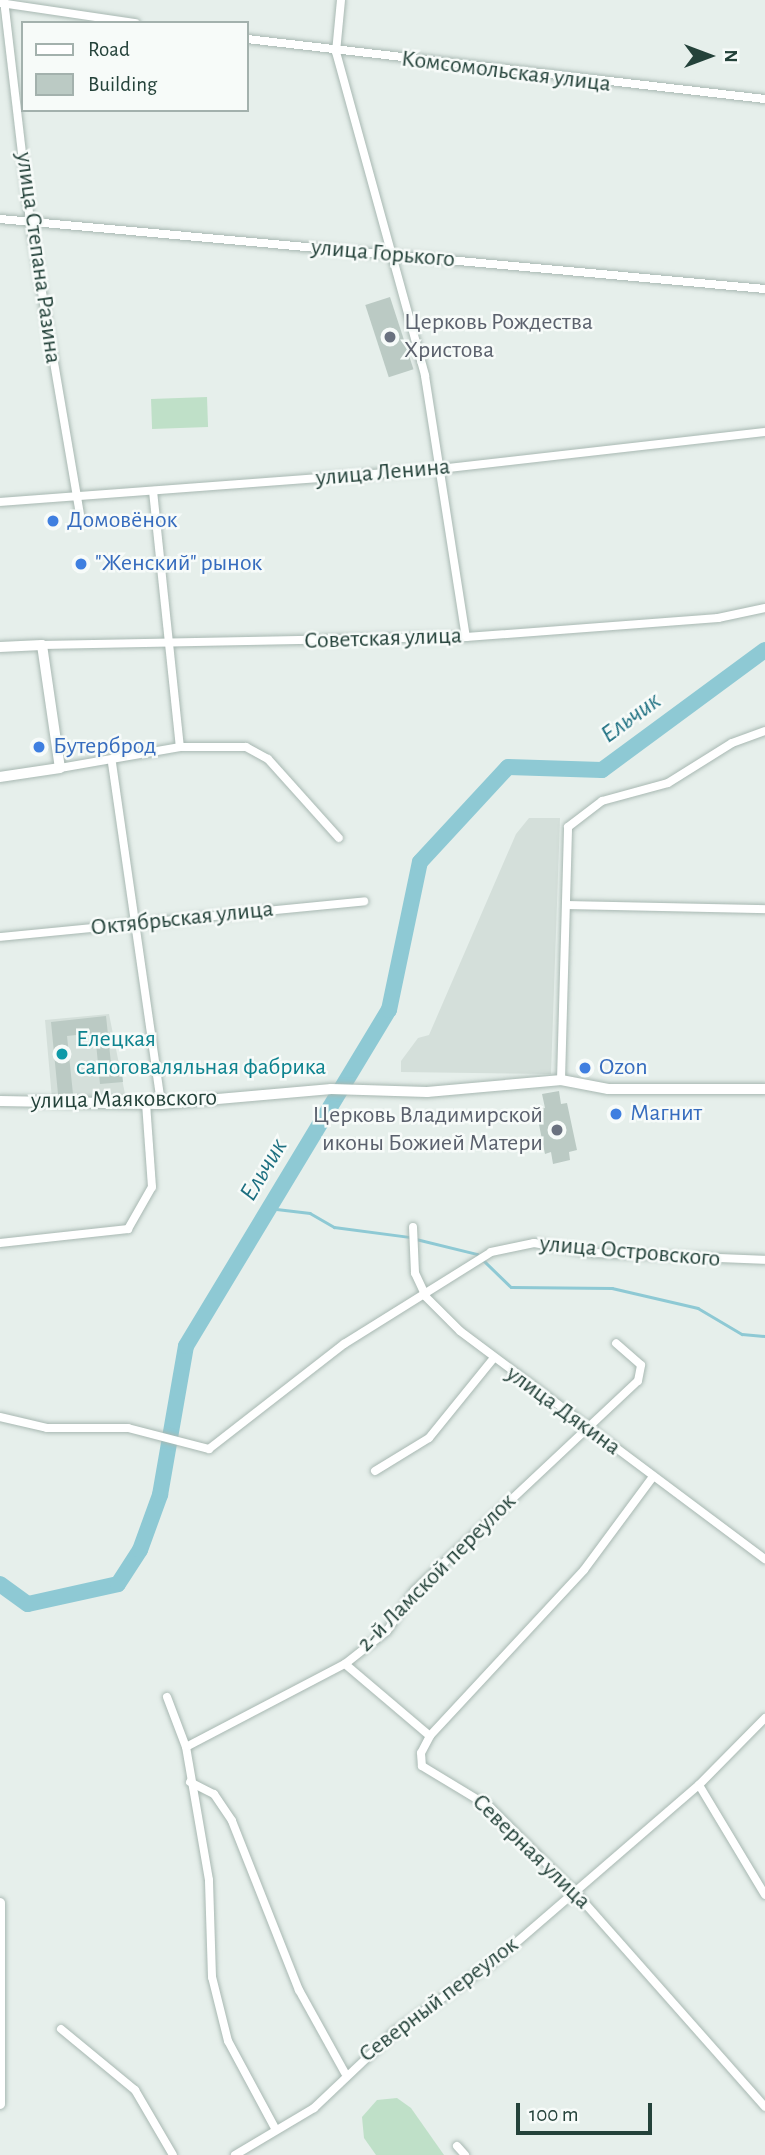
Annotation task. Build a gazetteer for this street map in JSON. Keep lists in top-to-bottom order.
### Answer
{
  "streets": {
    "main road": ["Советская улица", "улица Маяковского"],
    "street": [
      "Комсомольская улица",
      "улица Горького",
      "улица Степана Разина",
      "улица Ленина",
      "Октябрьская улица",
      "улица Островского",
      "улица Дякина",
      "2-й Ламской переулок",
      "Северная улица",
      "Северный переулок"
    ]
  },
  "crossings": [
    ["улица Горького", "улица Степана Разина"],
    ["улица Степана Разина", "улица Ленина"],
    ["улица Островского", "улица Дякина"],
    ["улица Дякина", "2-й Ламской переулок"],
    ["Северная улица", "Северный переулок"]
  ],
  "water": ["Ельчик"],
  "places": [
    "Церковь Рождества Христова",
    "Домовёнок",
    "\"Женский\" рынок",
    "Бутерброд",
    "Елецкая сапоговаляльная фабрика",
    "Ozon",
    "Магнит",
    "Церковь Владимирской иконы Божией Матери"
  ],
  "legend": ["Road", "Building"],
  "scale_bar": "100 m",
  "north": "right"
}
